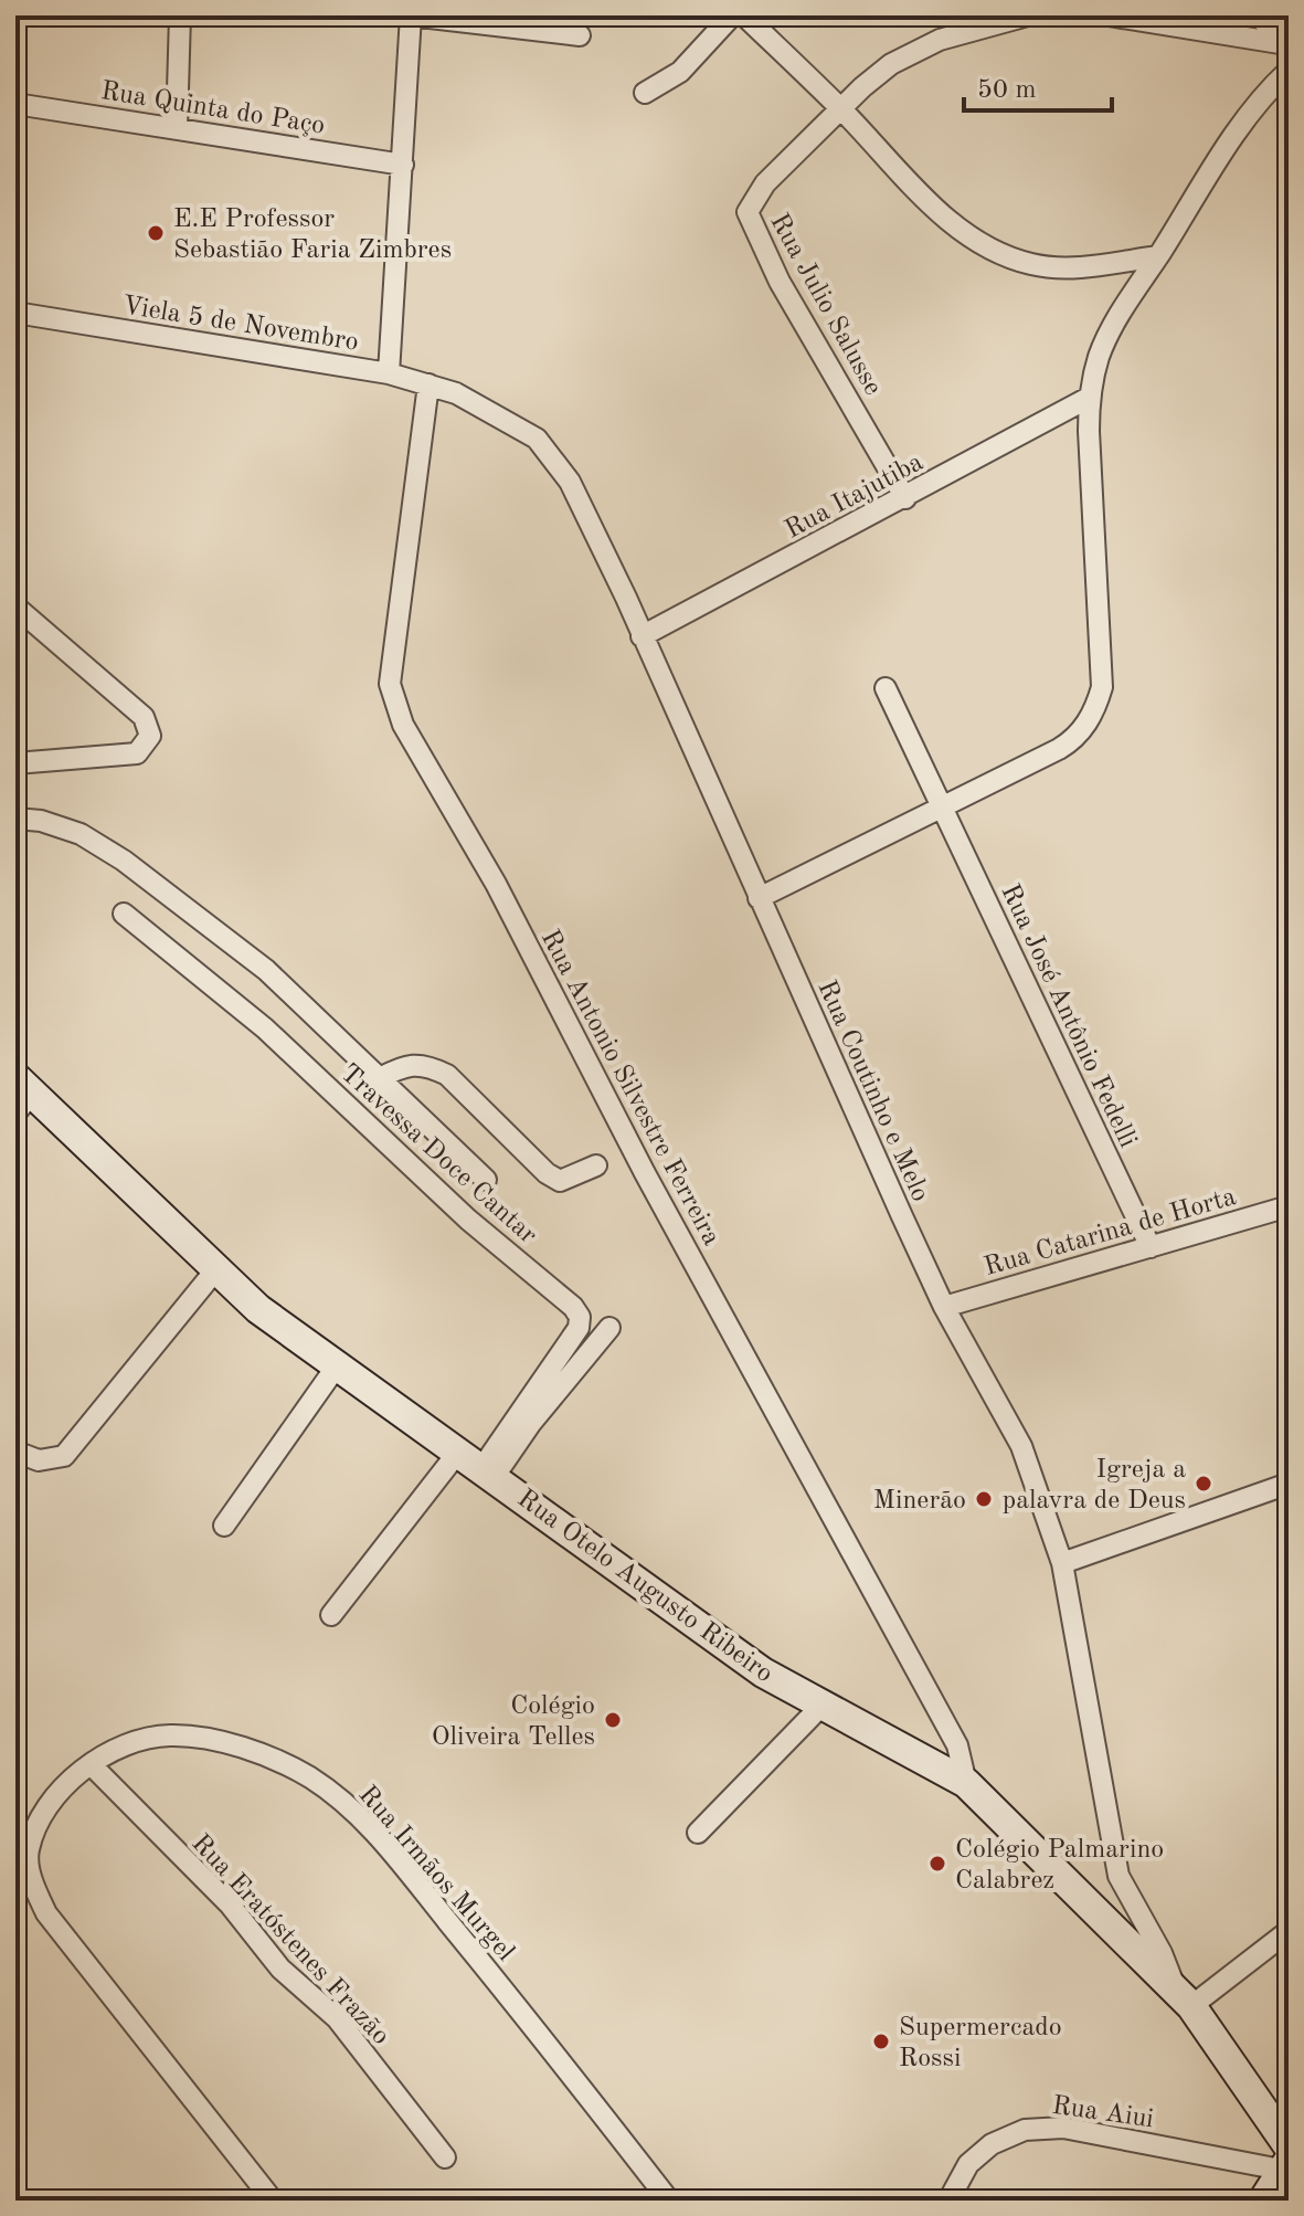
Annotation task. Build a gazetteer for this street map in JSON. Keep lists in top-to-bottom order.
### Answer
{
  "streets": {
    "street": [
      "Rua Quinta do Paço",
      "Rua Julio Salusse",
      "Viela 5 de Novembro",
      "Rua Itajutiba",
      "Rua José Antônio Fedelli",
      "Rua Antonio Silvestre Ferreira",
      "Rua Coutinho e Melo",
      "Travessa Doce Cantar",
      "Rua Catarina de Horta",
      "Rua Otelo Augusto Ribeiro",
      "Rua Irmãos Murgel",
      "Rua Eratóstenes Frazão",
      "Rua Aiui"
    ]
  },
  "crossings": [
    ["Rua Julio Salusse", "Rua Itajutiba"],
    ["Viela 5 de Novembro", "Rua Antonio Silvestre Ferreira"],
    ["Viela 5 de Novembro", "Rua Coutinho e Melo"],
    ["Rua Itajutiba", "Rua Coutinho e Melo"],
    ["Rua José Antônio Fedelli", "Rua Catarina de Horta"],
    ["Rua Antonio Silvestre Ferreira", "Rua Otelo Augusto Ribeiro"],
    ["Rua Coutinho e Melo", "Rua Catarina de Horta"],
    ["Rua Coutinho e Melo", "Rua Otelo Augusto Ribeiro"],
    ["Travessa Doce Cantar", "Rua Otelo Augusto Ribeiro"],
    ["Rua Otelo Augusto Ribeiro", "Rua Aiui"],
    ["Rua Irmãos Murgel", "Rua Eratóstenes Frazão"]
  ],
  "places": [
    "E.E Professor Sebastião Faria Zimbres",
    "Igreja a palavra de Deus",
    "Minerão",
    "Colégio Oliveira Telles",
    "Colégio Palmarino Calabrez",
    "Supermercado Rossi"
  ],
  "scale_bar": "50 m"
}
